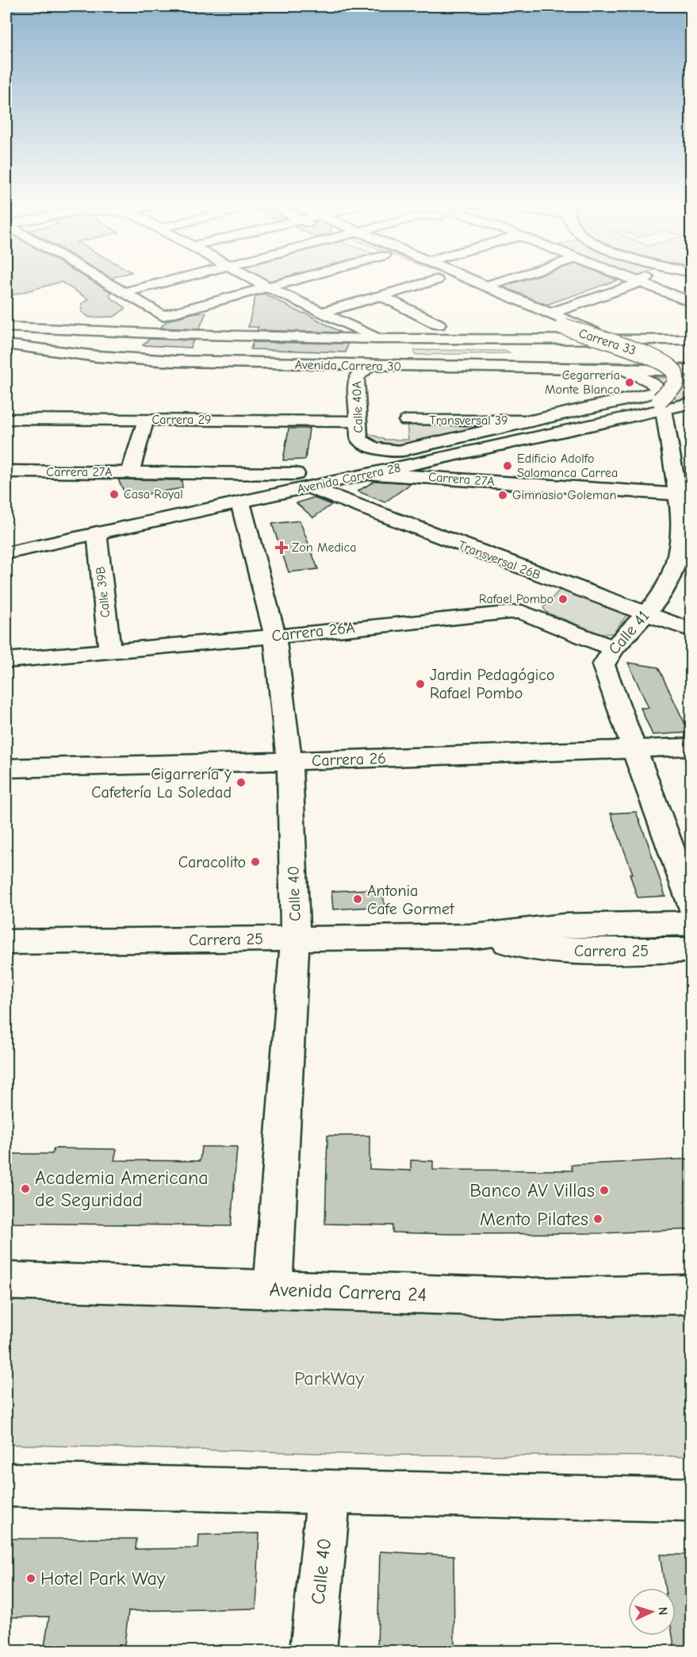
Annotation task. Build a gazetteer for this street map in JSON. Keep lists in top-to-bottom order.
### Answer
{
  "streets": {
    "main road": [
      "Carrera 33",
      "Avenida Carrera 30",
      "Calle 40A",
      "Carrera 29",
      "Transversal 39",
      "Carrera 27A",
      "Avenida Carrera 28",
      "Transversal 26B",
      "Calle 39B",
      "Carrera 26A",
      "Calle 41",
      "Carrera 26",
      "Calle 40",
      "Carrera 25",
      "Avenida Carrera 24"
    ]
  },
  "crossings": [
    ["Carrera 33", "Avenida Carrera 30"],
    ["Carrera 33", "Avenida Carrera 28"],
    ["Carrera 33", "Calle 41"],
    ["Avenida Carrera 30", "Calle 40A"],
    ["Calle 40A", "Carrera 29"],
    ["Calle 40A", "Avenida Carrera 28"],
    ["Carrera 27A", "Avenida Carrera 28"],
    ["Carrera 27A", "Transversal 26B"],
    ["Carrera 27A", "Calle 41"],
    ["Avenida Carrera 28", "Transversal 26B"],
    ["Avenida Carrera 28", "Calle 39B"],
    ["Avenida Carrera 28", "Calle 41"],
    ["Avenida Carrera 28", "Calle 40"],
    ["Transversal 26B", "Carrera 26A"],
    ["Transversal 26B", "Calle 41"],
    ["Calle 39B", "Carrera 26A"],
    ["Carrera 26A", "Calle 41"],
    ["Carrera 26A", "Calle 40"],
    ["Calle 41", "Carrera 26"],
    ["Carrera 26", "Calle 40"],
    ["Calle 40", "Carrera 25"],
    ["Calle 40", "Avenida Carrera 24"]
  ],
  "parks": ["ParkWay"],
  "places": {
    "other": [
      "Cegarreria Monte Blanco",
      "Edificio Adolfo Salamanca Carrea",
      "Casa Royal",
      "Gimnasio Goleman",
      "Rafael Pombo",
      "Jardin Pedagógico Rafael Pombo",
      "Cigarrería y Cafetería La Soledad",
      "Caracolito",
      "Antonia Cafe Gormet",
      "Academia Americana de Seguridad",
      "Banco AV Villas",
      "Mento Pilates",
      "Hotel Park Way"
    ],
    "health": ["Zon Medica"]
  },
  "north": "right"
}
